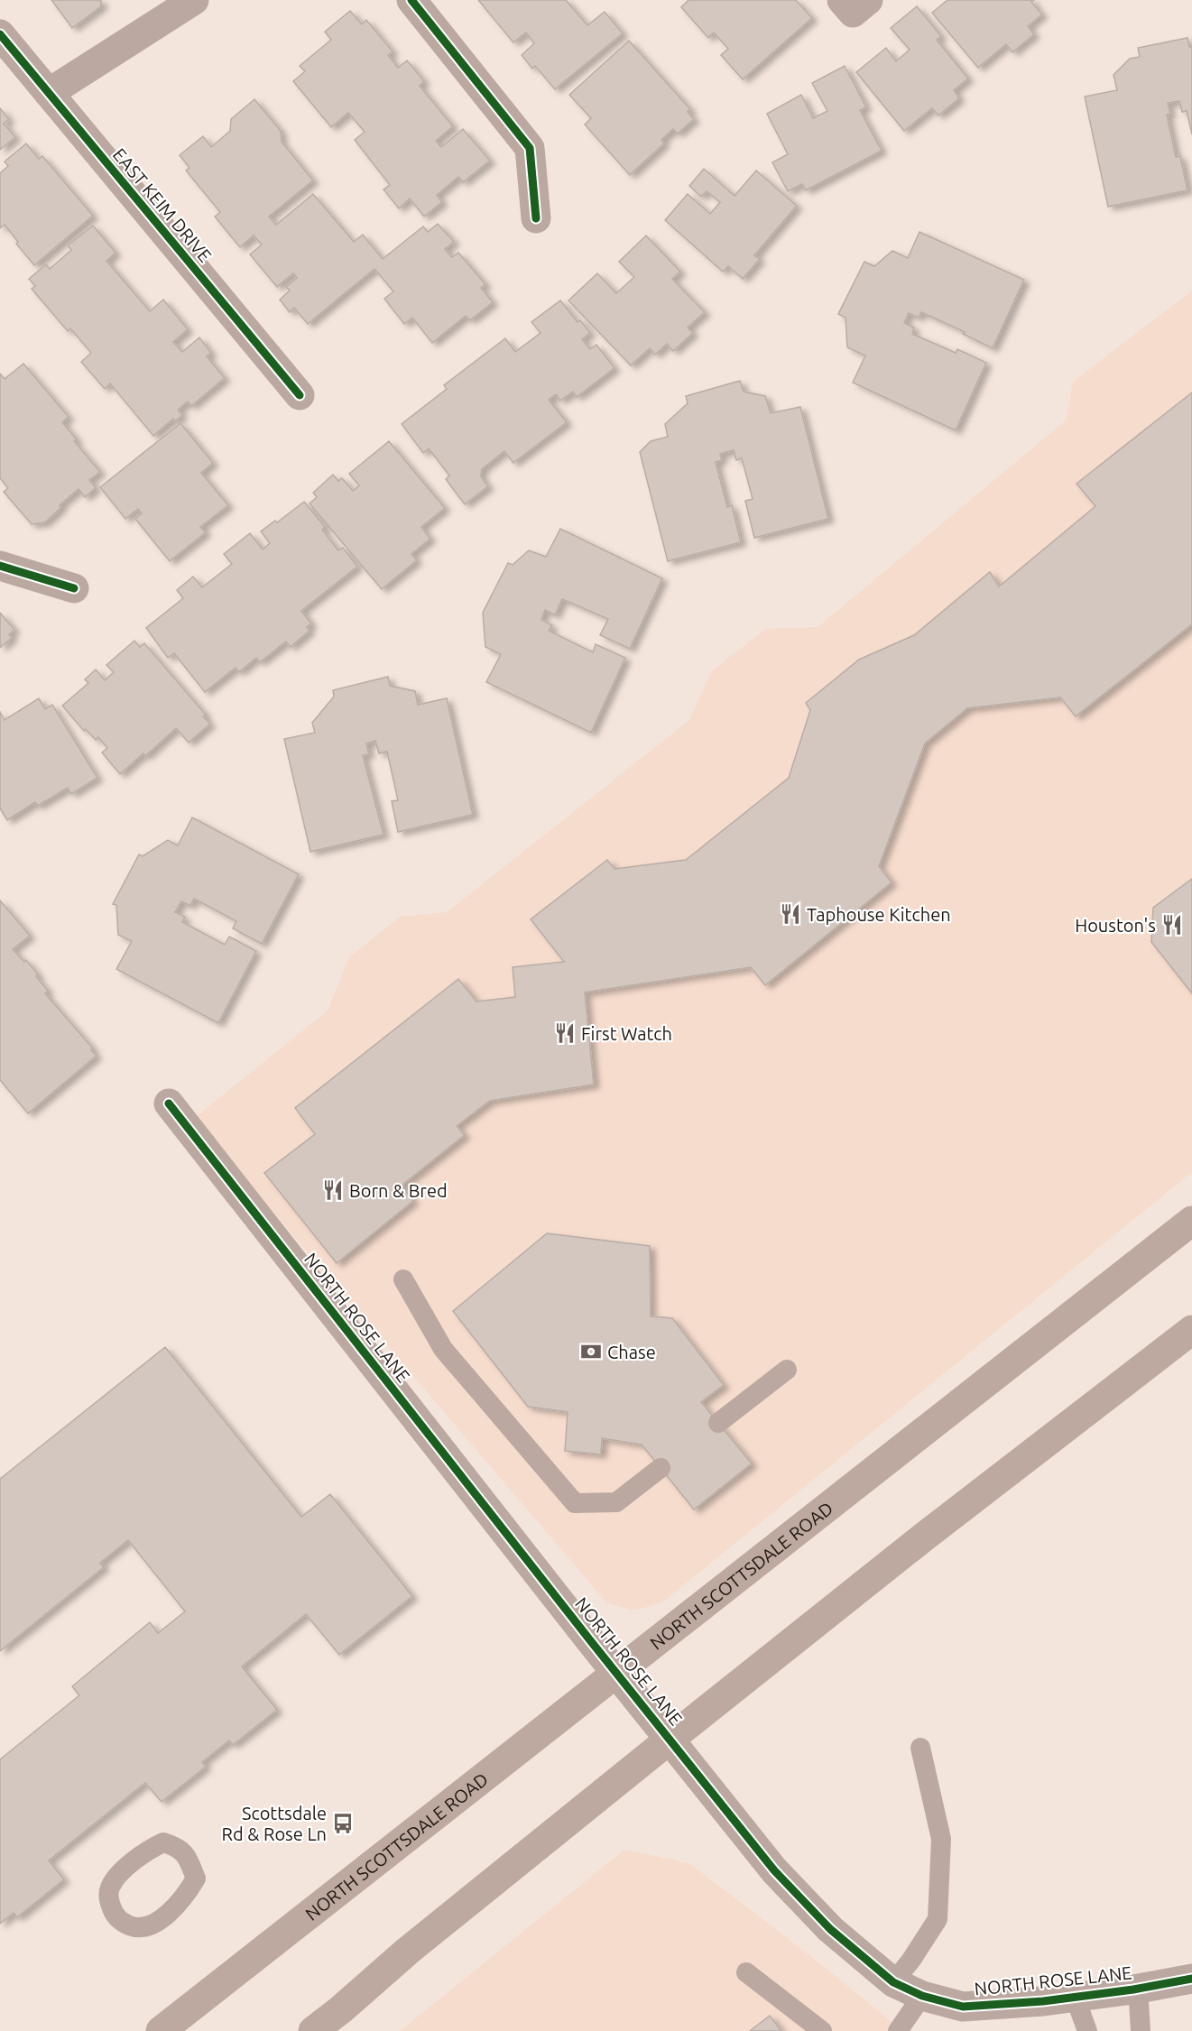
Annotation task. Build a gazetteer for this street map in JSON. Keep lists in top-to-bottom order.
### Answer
{
  "streets": {
    "main road": ["NORTH SCOTTSDALE ROAD"],
    "street": ["EAST KEIM DRIVE", "NORTH ROSE LANE"]
  },
  "crossings": [
    ["NORTH ROSE LANE", "NORTH SCOTTSDALE ROAD"]
  ],
  "places": {
    "restaurant": [
      "Taphouse Kitchen",
      "Houston's",
      "First Watch",
      "Born & Bred"
    ],
    "bank": ["Chase"],
    "bus stop": ["Scottsdale Rd & Rose Ln"]
  }
}
